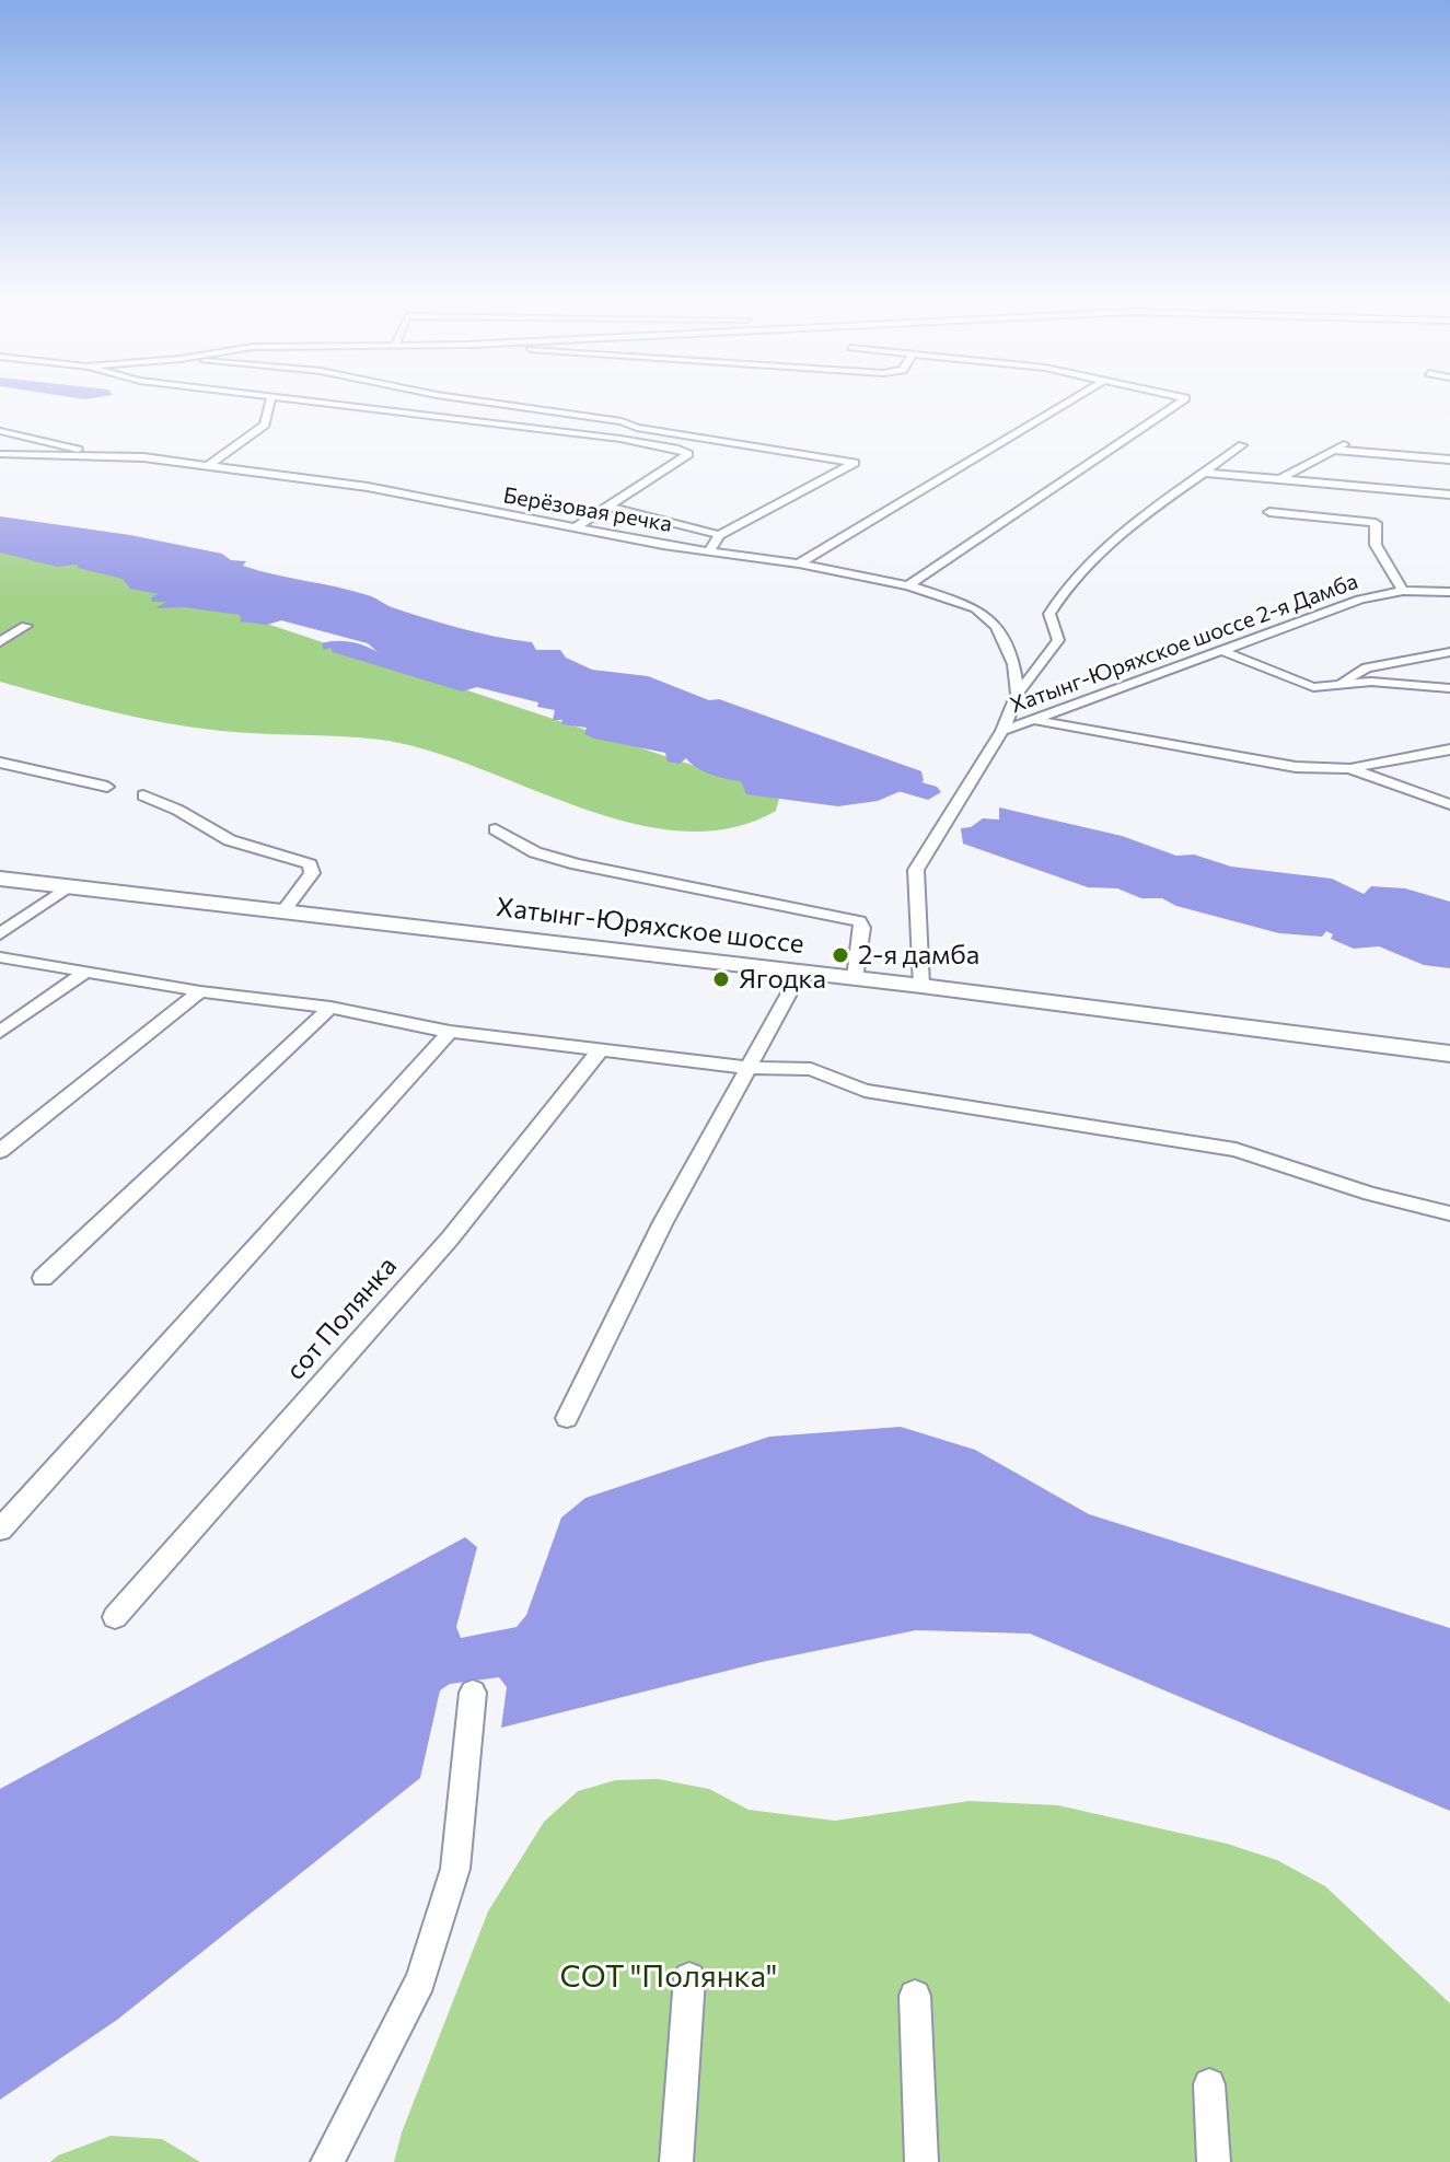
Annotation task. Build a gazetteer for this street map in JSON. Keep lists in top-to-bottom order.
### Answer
{
  "streets": {
    "main road": ["Хатынг-Юряхское шоссе"],
    "street": ["Берёзовая речка", "Хатынг-Юряхское шоссе 2-я Дамба", "сот Полянка"]
  },
  "crossings": [
    ["Хатынг-Юряхское шоссе 2-я Дамба", "Хатынг-Юряхское шоссе"]
  ],
  "parks": ["СОТ \"Полянка\""],
  "places": ["2-я дамба", "Ягодка"]
}
